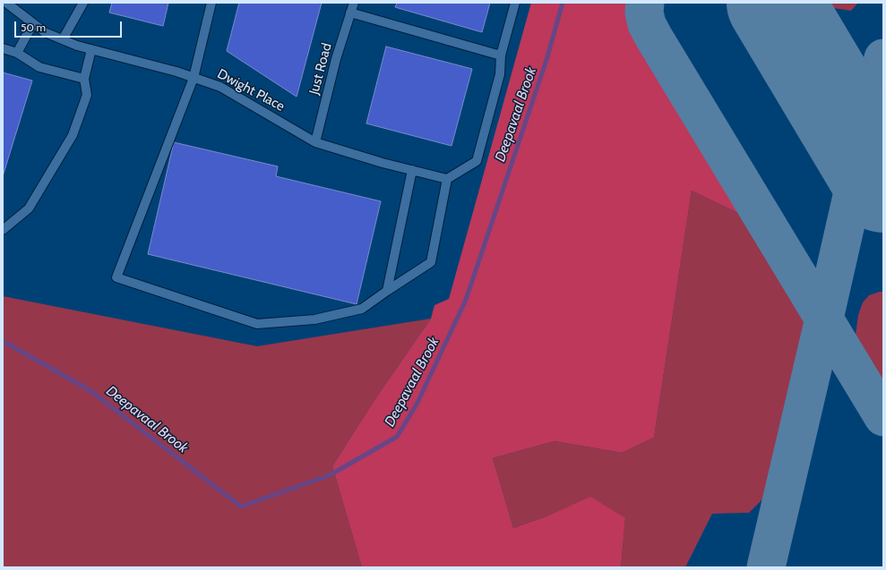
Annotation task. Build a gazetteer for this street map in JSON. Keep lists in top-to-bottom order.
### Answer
{
  "streets": {
    "street": ["Just Road", "Dwight Place"]
  },
  "crossings": [
    ["Just Road", "Dwight Place"]
  ],
  "water": ["Deepavaal Brook"],
  "scale_bar": "50 m"
}
